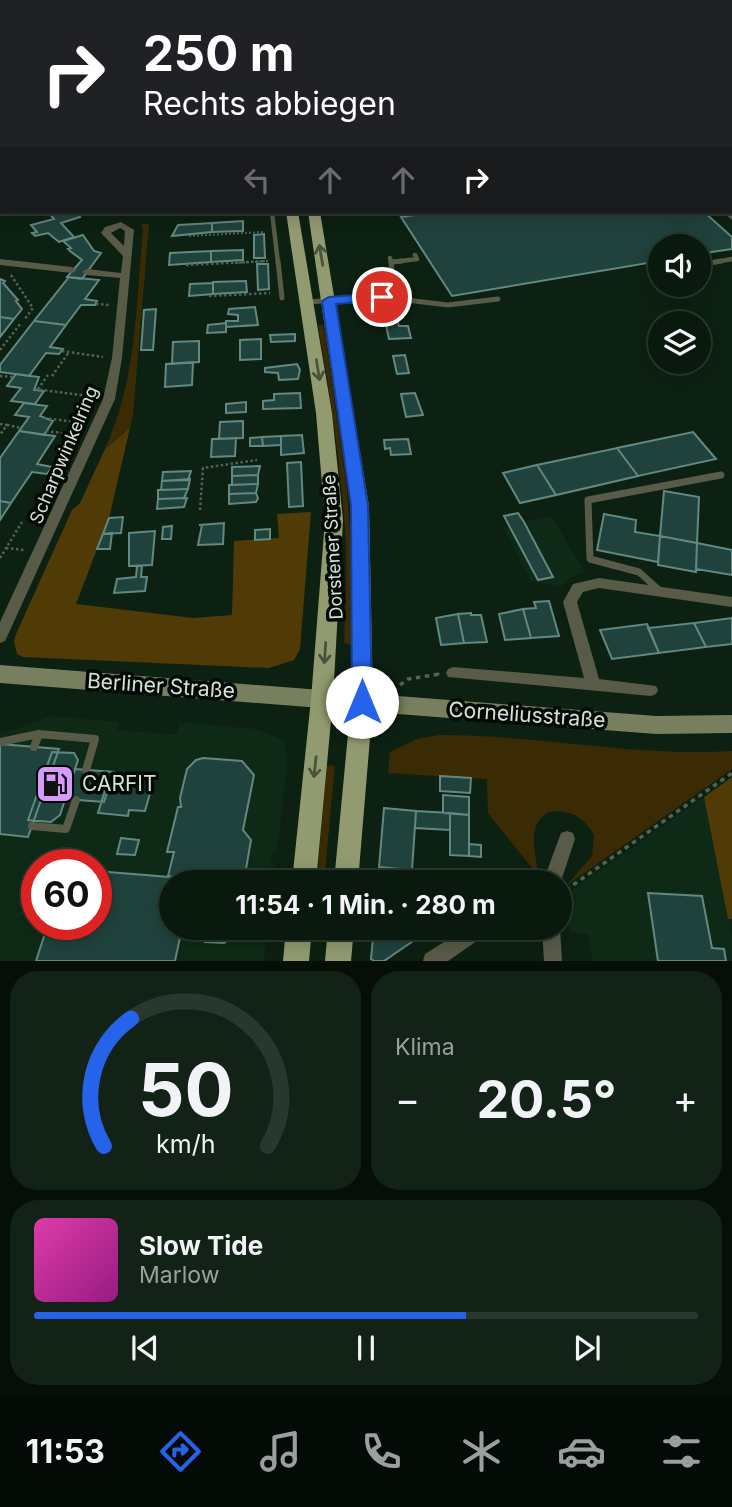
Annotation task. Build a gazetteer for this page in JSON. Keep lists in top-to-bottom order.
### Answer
{
  "streets": {
    "main road": ["Dorstener Straße", "Berliner Straße", "Corneliusstraße"],
    "street": ["Scharpwinkelring"]
  },
  "crossings": [
    ["Dorstener Straße", "Berliner Straße"],
    ["Dorstener Straße", "Corneliusstraße"],
    ["Berliner Straße", "Corneliusstraße"]
  ],
  "places": {
    "fuel station": ["CARFIT"]
  },
  "page": {
    "turn": ["250 m", "Rechts abbiegen"],
    "limit": "60",
    "trip": "11:54 · 1 Min. · 280 m",
    "tile": "Klima",
    "heat": ["−", "20.5°", "+"],
    "song": ["Slow Tide", "Marlow"],
    "tabs": "11:53",
    "gauge": ["50", "km/h"]
  }
}
